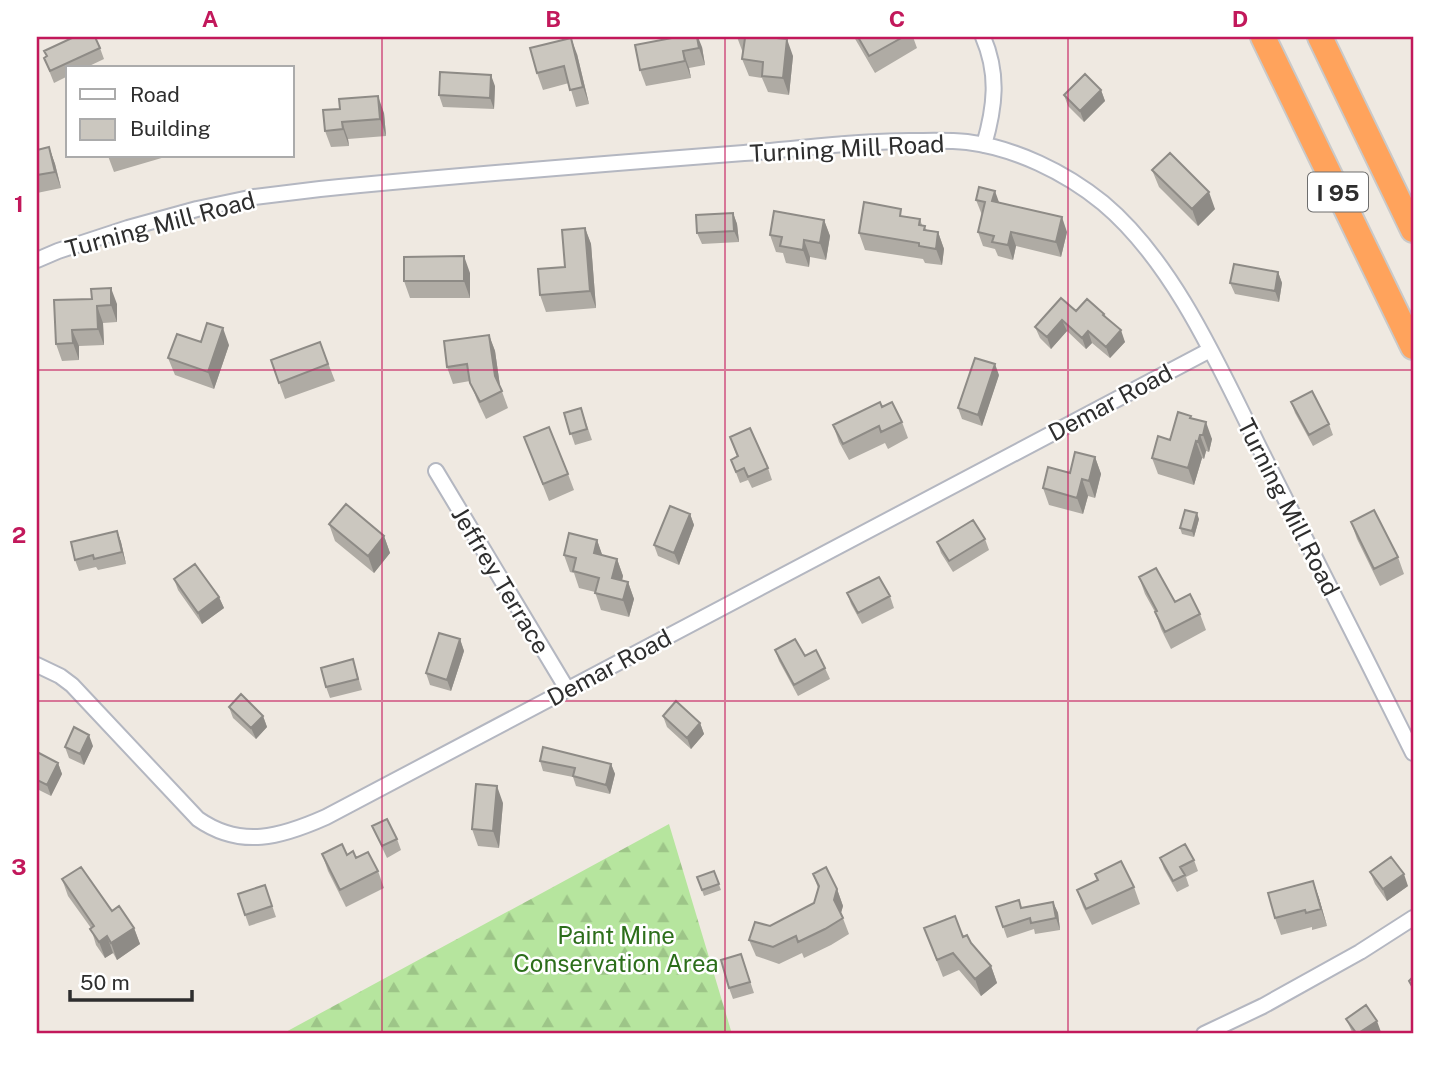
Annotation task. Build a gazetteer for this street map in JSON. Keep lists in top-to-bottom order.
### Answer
{
  "streets": {
    "highway": ["I 95"],
    "street": ["Turning Mill Road", "Demar Road", "Jeffrey Terrace"]
  },
  "crossings": [
    ["Turning Mill Road", "Demar Road"],
    ["Demar Road", "Jeffrey Terrace"]
  ],
  "parks": ["Paint Mine Conservation Area"],
  "legend": ["Road", "Building"],
  "scale_bar": "50 m",
  "grid": {
    "columns": [
      "A",
      "B",
      "C",
      "D"
    ],
    "rows": ["1", "2", "3"]
  }
}
